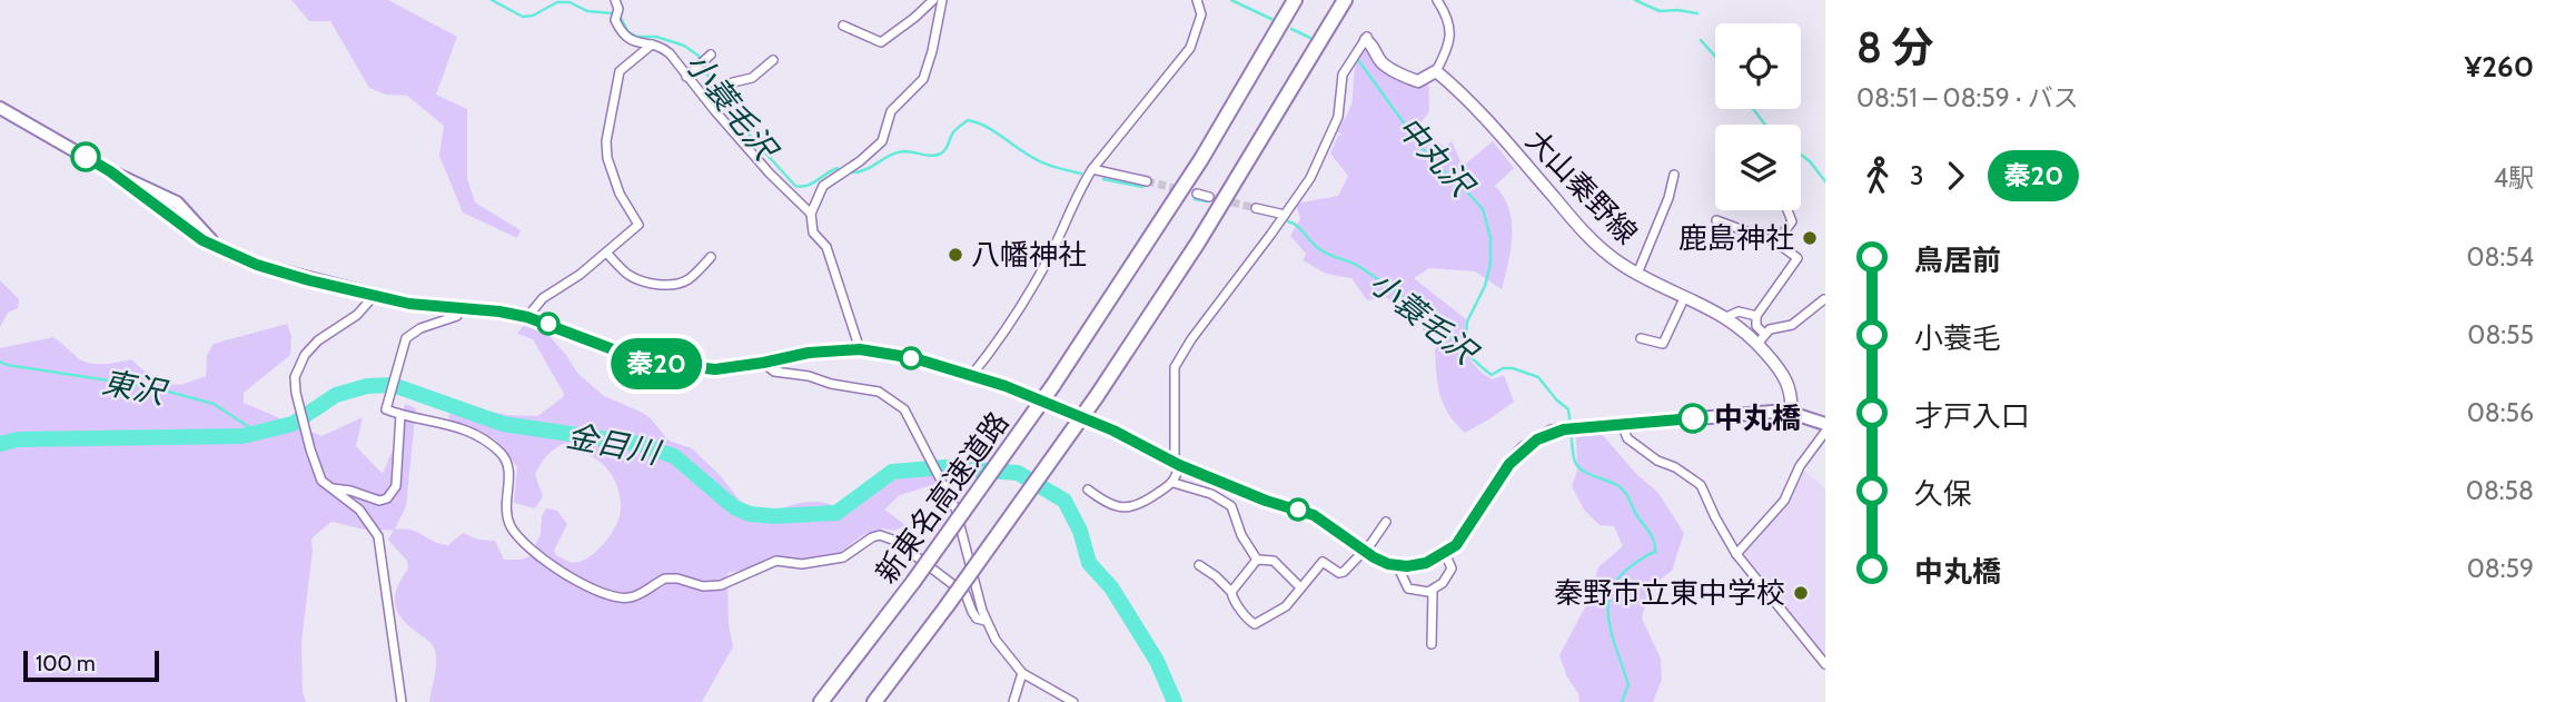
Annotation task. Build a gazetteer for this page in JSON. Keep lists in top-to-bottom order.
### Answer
{
  "streets": {
    "highway": ["新東名高速道路"],
    "main road": ["大山秦野線"]
  },
  "water": [
    "小蓑毛沢",
    "中丸沢",
    "東沢",
    "金目川"
  ],
  "places": [
    "鹿島神社",
    "八幡神社",
    "中丸橋",
    "秦野市立東中学校"
  ],
  "lines": ["bus line 秦20"],
  "scale_bar": "100 m",
  "page": {
    "on_map": "秦20",
    "heading": ["8 分", "08:51 – 08:59 · バス", "¥260"],
    "legs": ["3", "秦20", "4駅"],
    "list": [
      {
        "name": "鳥居前",
        "value": "08:54"
      },
      {
        "name": "小蓑毛",
        "value": "08:55"
      },
      {
        "name": "才戸入口",
        "value": "08:56"
      },
      {
        "name": "久保",
        "value": "08:58"
      },
      {
        "name": "中丸橋",
        "value": "08:59"
      }
    ],
    "scale": "100 m"
  }
}
